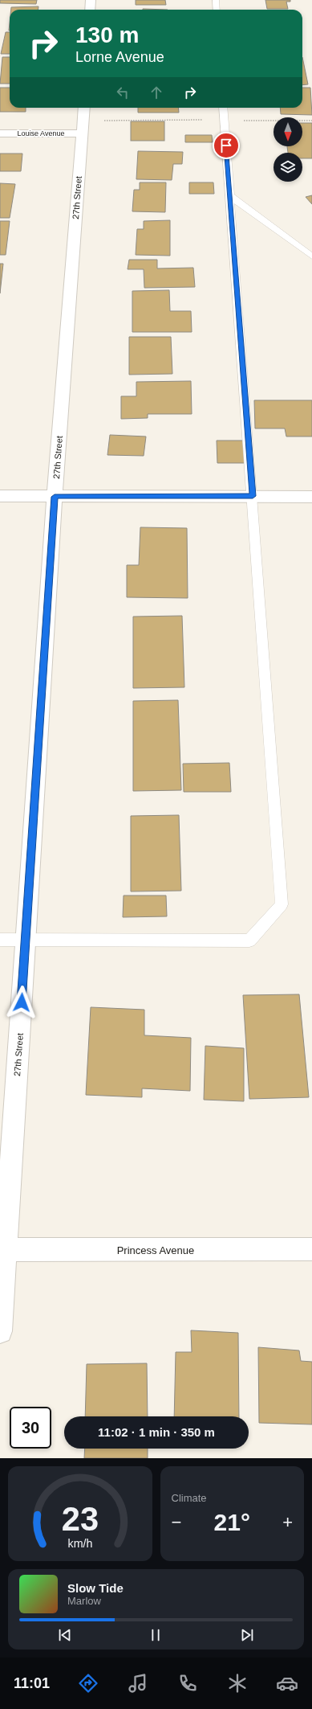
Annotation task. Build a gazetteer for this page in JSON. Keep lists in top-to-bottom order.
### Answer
{
  "streets": {
    "street": ["Louise Avenue", "27th Street", "Princess Avenue"]
  },
  "crossings": [
    ["Louise Avenue", "27th Street"],
    ["27th Street", "Princess Avenue"]
  ],
  "north": "bottom",
  "page": {
    "turn": ["130 m", "Lorne Avenue"],
    "limit": "30",
    "trip": "11:02 · 1 min · 350 m",
    "tile": "Climate",
    "heat": ["−", "21°", "+"],
    "song": ["Slow Tide", "Marlow"],
    "tabs": "11:01",
    "gauge": ["23", "km/h"]
  }
}
